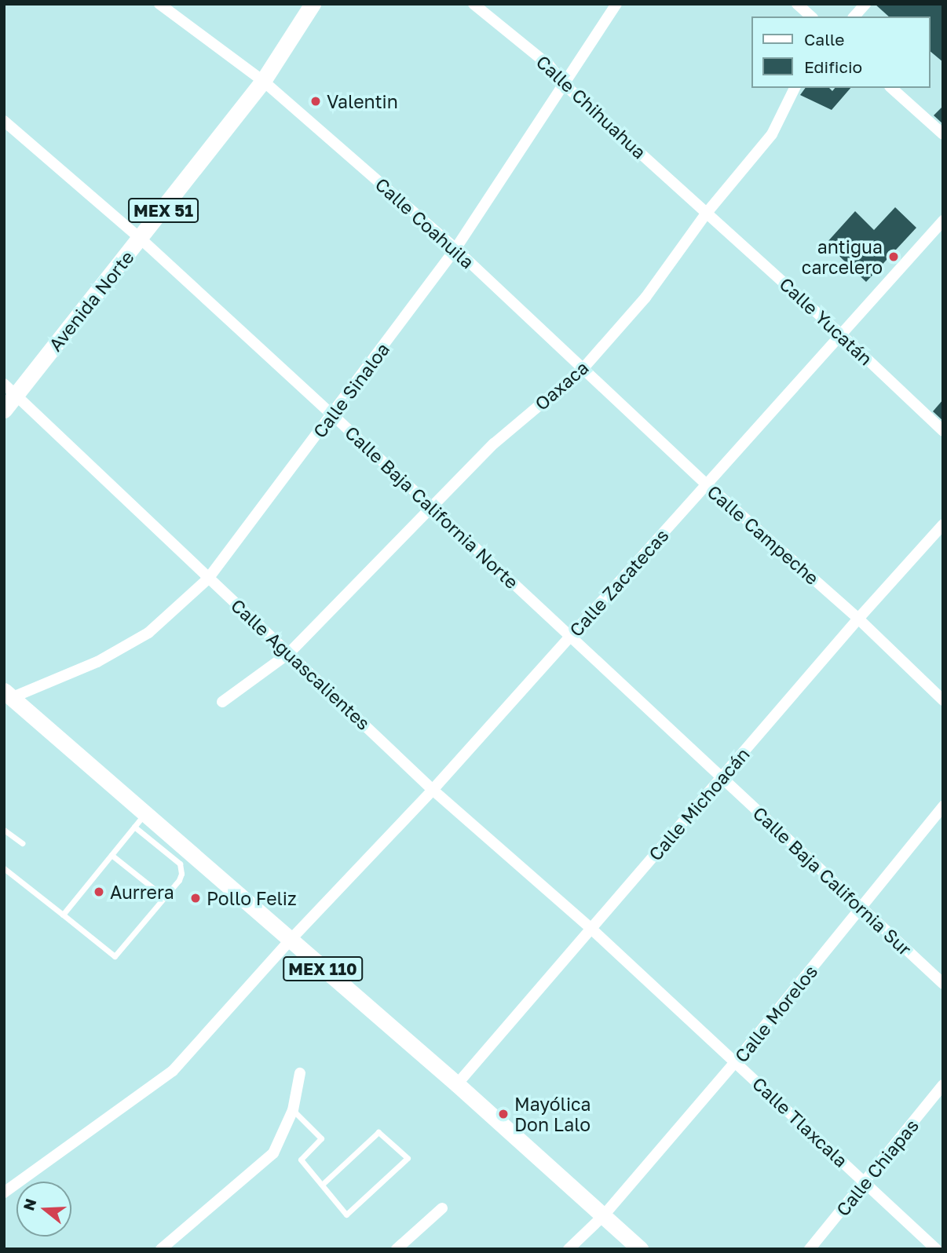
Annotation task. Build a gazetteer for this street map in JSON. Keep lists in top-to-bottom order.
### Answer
{
  "streets": {
    "main road": ["MEX 51", "Avenida Norte", "MEX 110"],
    "street": [
      "Calle Chihuahua",
      "Calle Coahuila",
      "Calle Yucatán",
      "Oaxaca",
      "Calle Sinaloa",
      "Calle Baja California Norte",
      "Calle Campeche",
      "Calle Zacatecas",
      "Calle Aguascalientes",
      "Calle Michoacán",
      "Calle Baja California Sur",
      "Calle Morelos",
      "Calle Tlaxcala",
      "Calle Chiapas"
    ]
  },
  "crossings": [
    ["Calle Chihuahua", "Calle Yucatán"],
    ["Calle Chihuahua", "Oaxaca"],
    ["Calle Chihuahua", "Calle Sinaloa"],
    ["Calle Coahuila", "Avenida Norte"],
    ["Calle Coahuila", "Oaxaca"],
    ["Calle Coahuila", "Calle Sinaloa"],
    ["Calle Coahuila", "Calle Campeche"],
    ["Avenida Norte", "Calle Baja California Norte"],
    ["Avenida Norte", "Calle Aguascalientes"],
    ["Calle Yucatán", "Oaxaca"],
    ["Calle Yucatán", "Calle Zacatecas"],
    ["Oaxaca", "Calle Baja California Norte"],
    ["Oaxaca", "Calle Campeche"],
    ["Oaxaca", "Calle Aguascalientes"],
    ["Calle Sinaloa", "Calle Baja California Norte"],
    ["Calle Sinaloa", "Calle Aguascalientes"],
    ["Calle Sinaloa", "MEX 110"],
    ["Calle Baja California Norte", "Calle Zacatecas"],
    ["Calle Baja California Norte", "Calle Michoacán"],
    ["Calle Baja California Norte", "Calle Baja California Sur"],
    ["Calle Campeche", "Calle Zacatecas"],
    ["Calle Campeche", "Calle Michoacán"],
    ["Calle Zacatecas", "Calle Aguascalientes"],
    ["Calle Zacatecas", "MEX 110"],
    ["Calle Aguascalientes", "Calle Michoacán"],
    ["Calle Aguascalientes", "Calle Tlaxcala"],
    ["Calle Michoacán", "Calle Baja California Sur"],
    ["Calle Michoacán", "MEX 110"],
    ["Calle Michoacán", "Calle Tlaxcala"],
    ["Calle Baja California Sur", "Calle Morelos"],
    ["MEX 110", "Calle Morelos"],
    ["Calle Morelos", "Calle Tlaxcala"],
    ["Calle Tlaxcala", "Calle Chiapas"]
  ],
  "places": [
    "Valentin",
    "antigua carcelero",
    "Aurrera",
    "Pollo Feliz",
    "Mayólica Don Lalo"
  ],
  "legend": ["Calle", "Edificio"],
  "north": "left"
}
